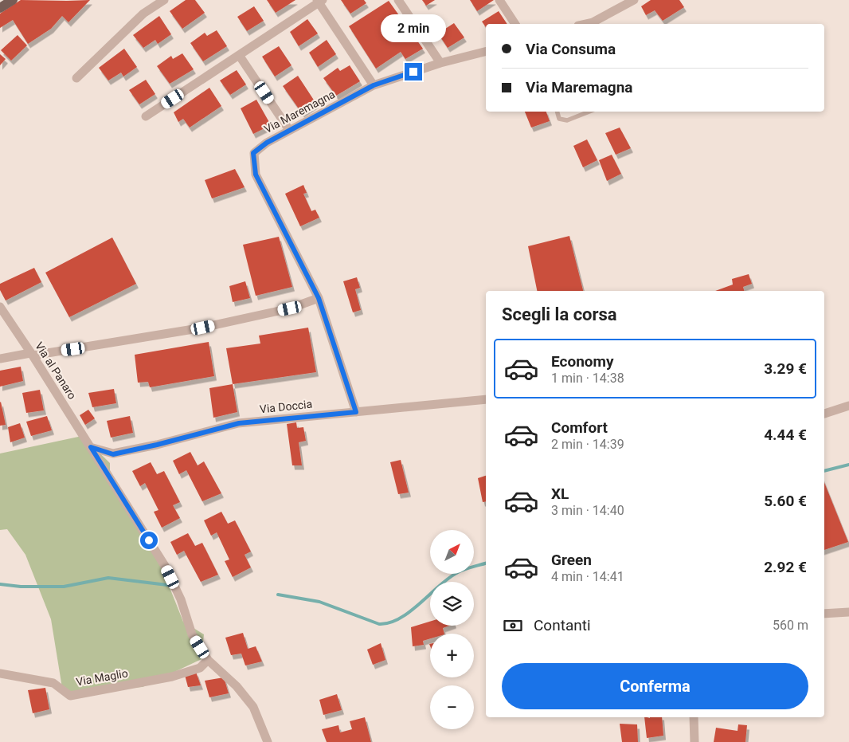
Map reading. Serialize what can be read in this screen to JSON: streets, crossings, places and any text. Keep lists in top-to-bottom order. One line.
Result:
{"streets":{"street":["Via Maremagna","Via al Panaro","Via Doccia","Via Maglio"]},"crossings":[["Via Maremagna","Via Doccia"],["Via al Panaro","Via Doccia"],["Via al Panaro","Via Maglio"]],"north":"top right","page":{"bubble":"2 min","banner":["Via Consuma","Via Maremagna"],"heading":"Scegli la corsa","list":[{"name":"Economy","note":"1 min · 14:38","value":"3.29 €"},{"name":"Comfort","note":"2 min · 14:39","value":"4.44 €"},{"name":"XL","note":"3 min · 14:40","value":"5.60 €"},{"name":"Green","note":"4 min · 14:41","value":"2.92 €"}],"map_buttons":["+","−"],"pay":["Contanti","560 m"],"buttons":"Conferma"}}
